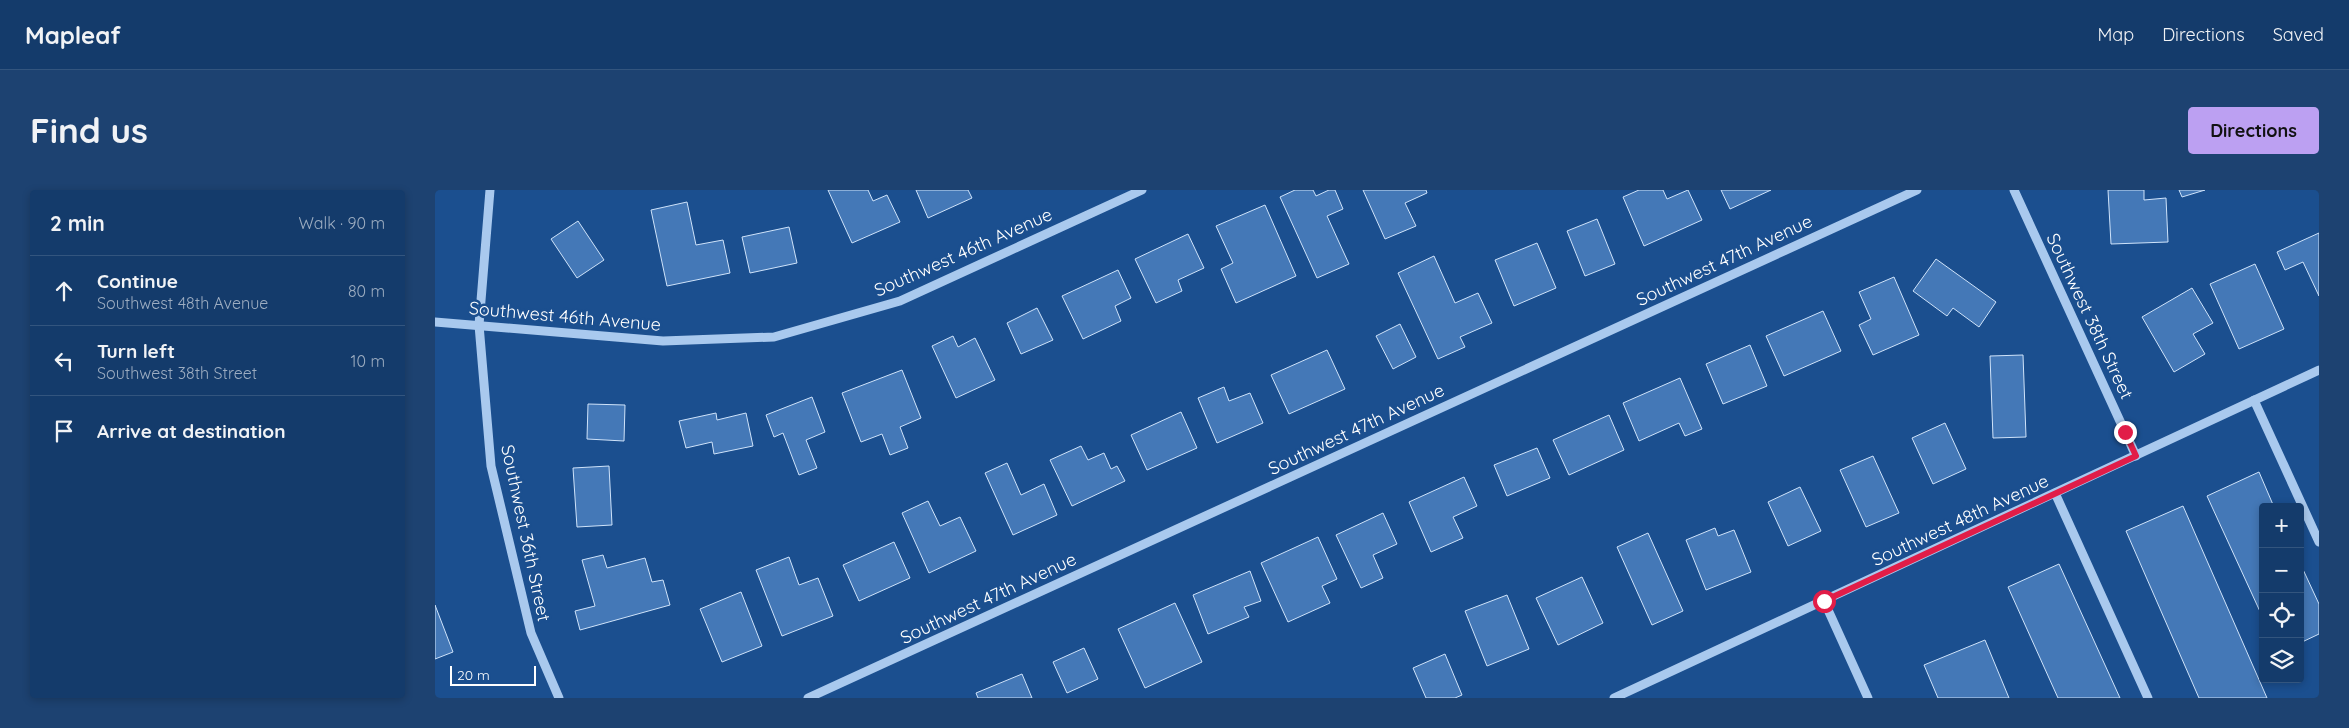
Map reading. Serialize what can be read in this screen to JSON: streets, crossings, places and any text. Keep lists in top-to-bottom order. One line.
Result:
{"streets":{"street":["Southwest 46th Avenue","Southwest 47th Avenue","Southwest 38th Street","Southwest 48th Avenue","Southwest 36th Street"]},"crossings":[["Southwest 46th Avenue","Southwest 36th Street"],["Southwest 38th Street","Southwest 48th Avenue"]],"scale_bar":"20 m","page":{"header":"Mapleaf","nav":["Map","Directions","Saved"],"buttons":"Directions","title":"Find us","heading":["2 min","Walk · 90 m"],"list":[["Continue","Southwest 48th Avenue","80 m"],["Turn left","Southwest 38th Street","10 m"],"Arrive at destination"],"map_buttons":["+","−"],"scale":"20 m"}}
